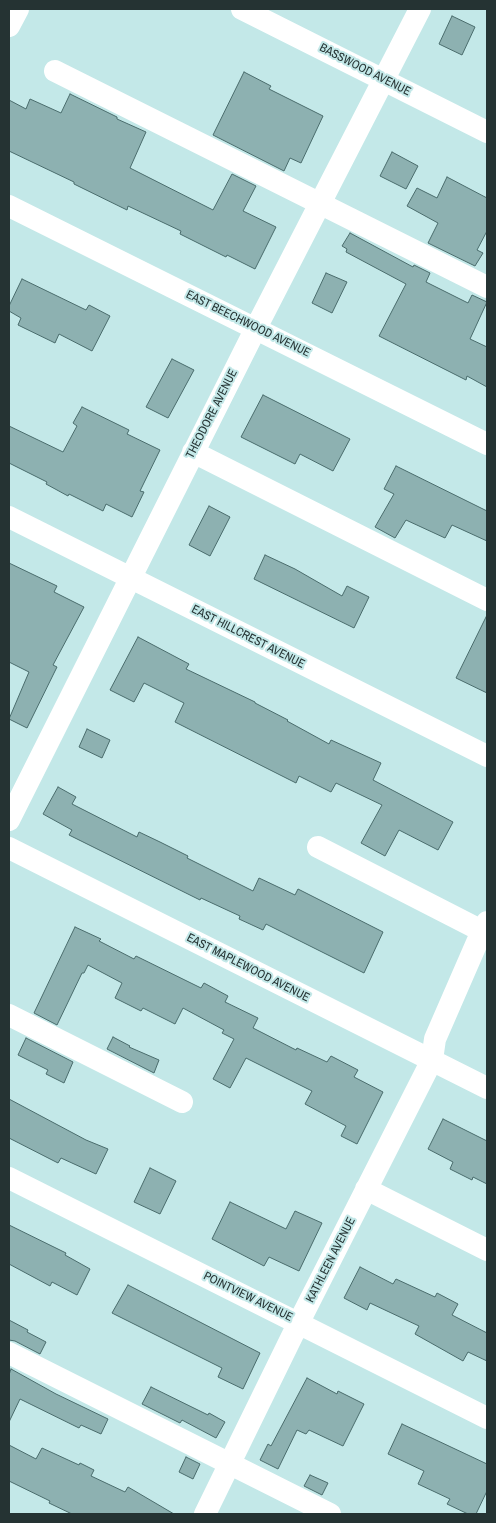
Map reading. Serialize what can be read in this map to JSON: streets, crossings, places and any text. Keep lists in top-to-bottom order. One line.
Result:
{"streets":{"street":["BASSWOOD AVENUE","EAST BEECHWOOD AVENUE","THEODORE AVENUE","EAST HILLCREST AVENUE","EAST MAPLEWOOD AVENUE","KATHLEEN AVENUE","POINTVIEW AVENUE"]},"crossings":[["BASSWOOD AVENUE","THEODORE AVENUE"],["EAST BEECHWOOD AVENUE","THEODORE AVENUE"],["THEODORE AVENUE","EAST HILLCREST AVENUE"],["EAST MAPLEWOOD AVENUE","KATHLEEN AVENUE"],["KATHLEEN AVENUE","POINTVIEW AVENUE"]]}
